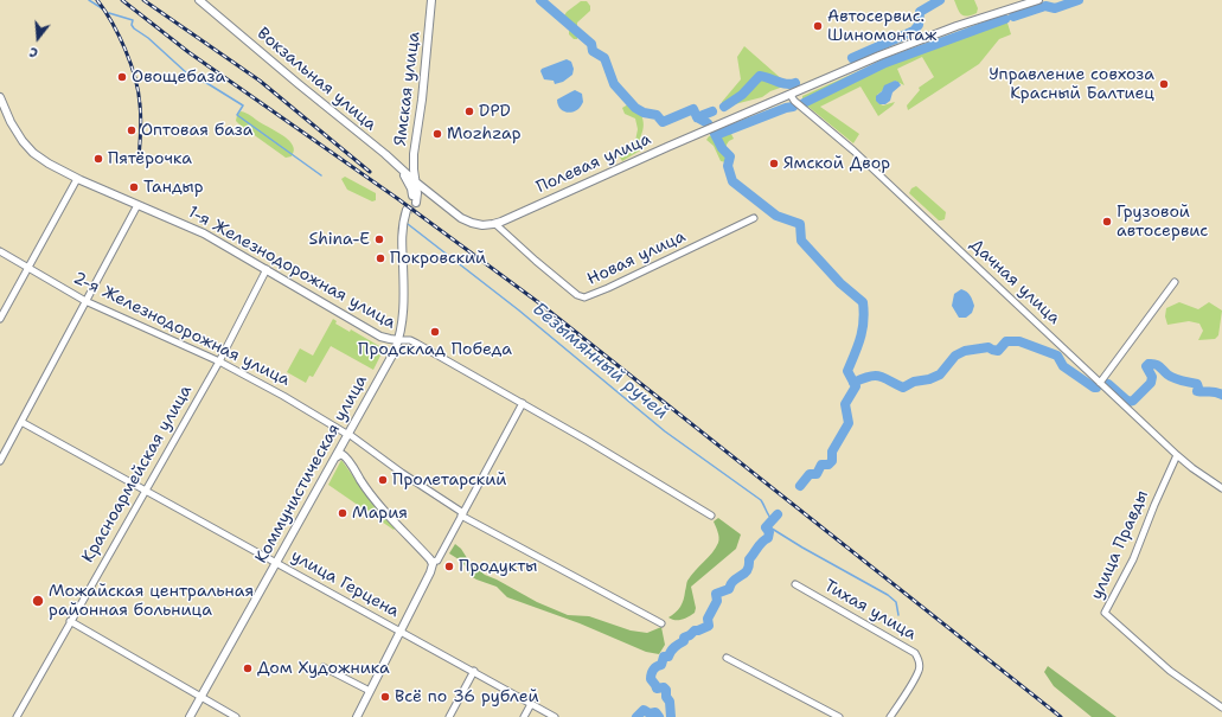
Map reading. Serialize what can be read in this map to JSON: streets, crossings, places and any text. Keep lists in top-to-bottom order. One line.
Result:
{"streets":{"main road":["Вокзальная улица","Ямская улица","Полевая улица","1-я Железнодорожная улица","Коммунистическая улица"],"street":["Новая улица","Дачная улица","2-я Железнодорожная улица","Красноармейская улица","улица Правды","улица Герцена","Тихая улица"]},"crossings":[["Вокзальная улица","Ямская улица"],["Вокзальная улица","Полевая улица"],["Ямская улица","Полевая улица"],["Полевая улица","Новая улица"],["Полевая улица","Дачная улица"],["1-я Железнодорожная улица","Коммунистическая улица"],["1-я Железнодорожная улица","Красноармейская улица"],["Дачная улица","улица Правды"],["2-я Железнодорожная улица","Коммунистическая улица"],["2-я Железнодорожная улица","Красноармейская улица"],["Коммунистическая улица","улица Герцена"],["Красноармейская улица","улица Герцена"]],"water":["Безымянный ручей"],"places":["Автосервис. Шиномонтаж","Овощебаза","Управление совхоза Красный Балтиец","DPD","Оптовая база","Mozhzap","Пятёрочка","Ямской Двор","Тандыр","Грузовой автосервис","Shina-E","Покровский","Продсклад Победа","Пролетарский","Мария","Продукты","Можайская центральная районная больница","Дом Художника","Всё по 36 рублей"],"north":"bottom"}
